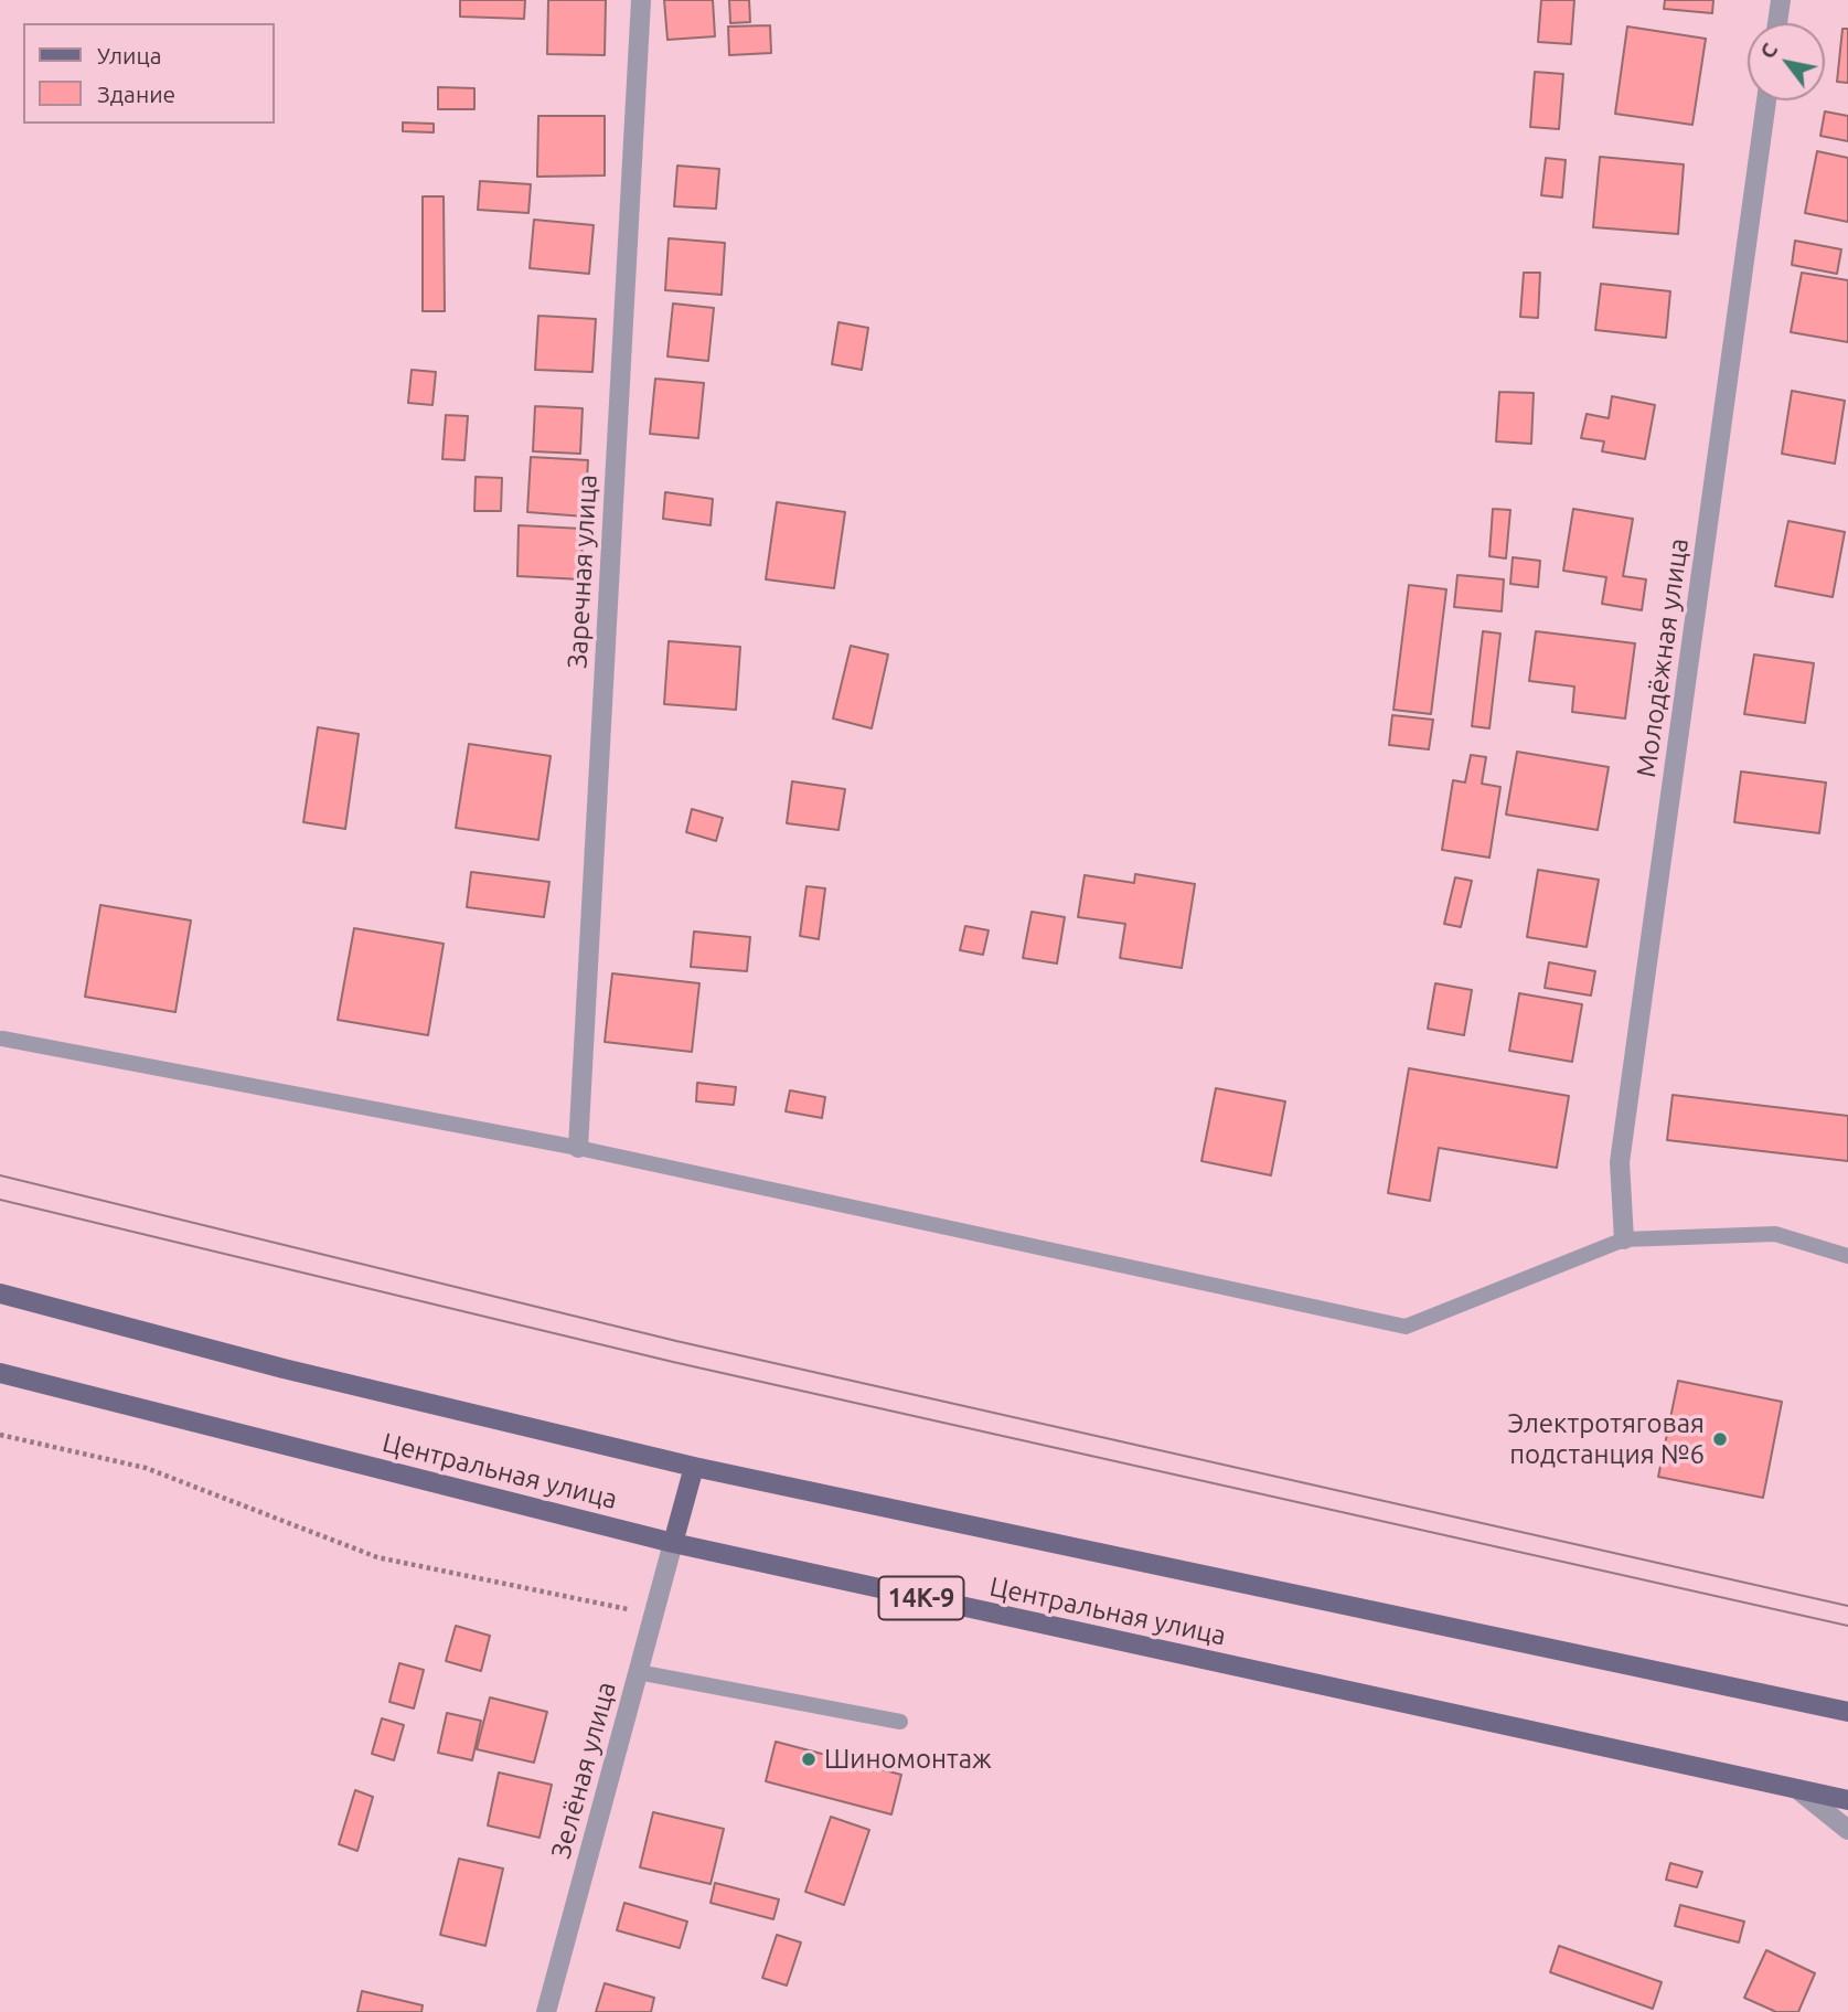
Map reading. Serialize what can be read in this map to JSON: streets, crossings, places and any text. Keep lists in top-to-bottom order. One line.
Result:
{"streets":{"main road":["Центральная улица","14К-9"],"street":["Заречная улица","Молодёжная улица","Зелёная улица"]},"crossings":[["Центральная улица","Зелёная улица"]],"places":["Электротяговая подстанция №6","Шиномонтаж"],"legend":["Улица","Здание"],"north":"top left"}
